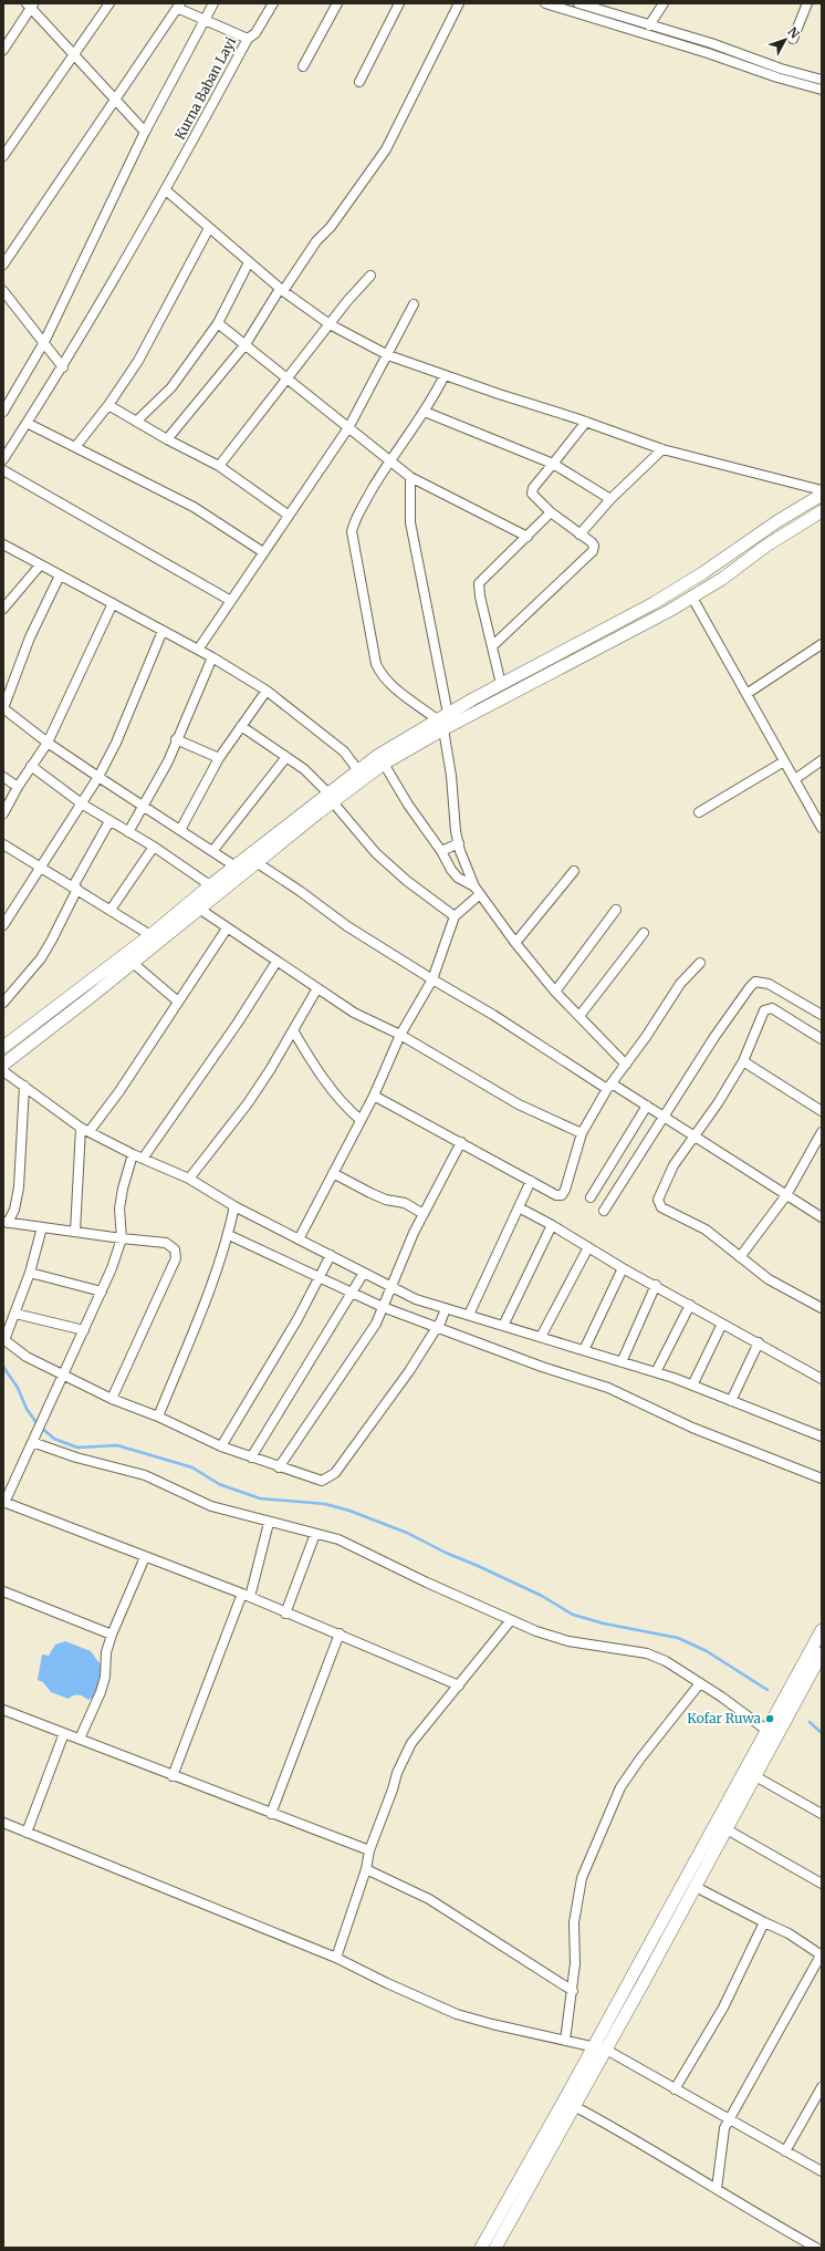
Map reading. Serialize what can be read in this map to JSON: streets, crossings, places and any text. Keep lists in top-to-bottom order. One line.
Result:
{"streets":{"street":["Kurna Baban Layi"]},"places":["Kofar Ruwa"],"north":"top right"}
